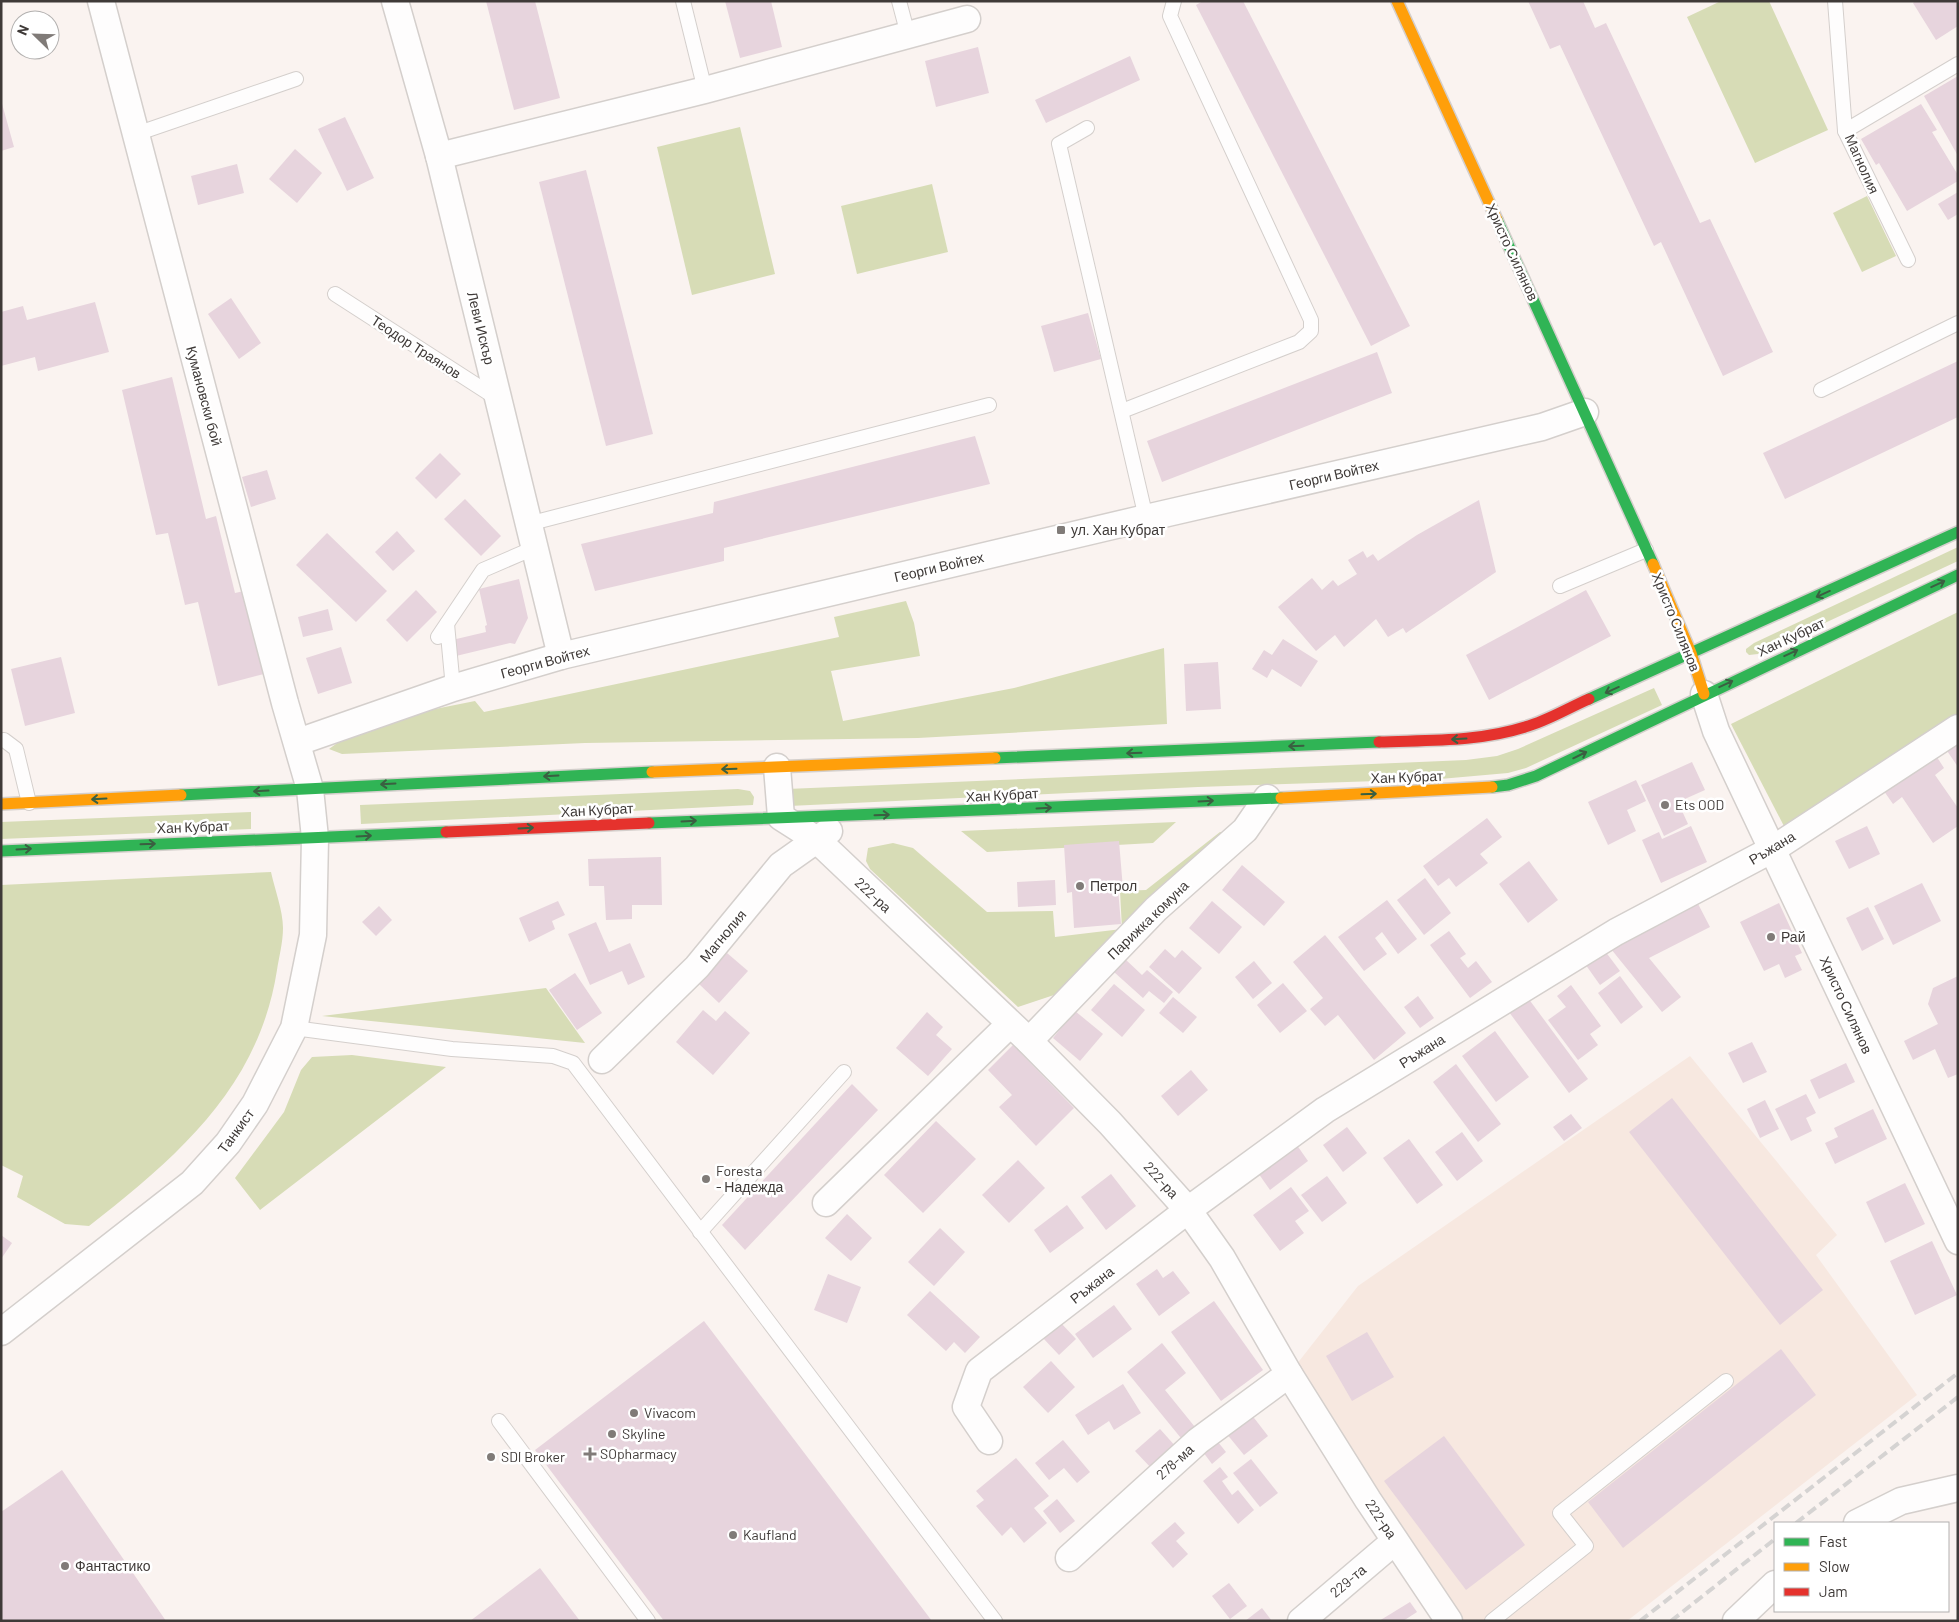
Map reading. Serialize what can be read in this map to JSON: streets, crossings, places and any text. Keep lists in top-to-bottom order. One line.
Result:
{"streets":{"street":["Магнолия","Христо Силянов","Леви Искър","Кумановски бой","Георги Войтех","Хан Кубрат","Ръжана","222-ра","Парижка комуна","Танкист","278-ма","229-та"],"lane":["Теодор Траянов"]},"crossings":[["Магнолия","Хан Кубрат"],["Магнолия","222-ра"],["Христо Силянов","Георги Войтех"],["Христо Силянов","Хан Кубрат"],["Христо Силянов","Ръжана"],["Леви Искър","Теодор Траянов"],["Леви Искър","Георги Войтех"],["Кумановски бой","Георги Войтех"],["Кумановски бой","Хан Кубрат"],["Кумановски бой","Танкист"],["Хан Кубрат","222-ра"],["Хан Кубрат","Парижка комуна"],["Хан Кубрат","Танкист"],["Ръжана","222-ра"],["222-ра","Парижка комуна"],["222-ра","278-ма"],["222-ра","229-та"]],"places":{"transit":["ул. Хан Кубрат"],"other":["Ets OOD","Петрол","Рай","Foresta - Надежда","Vivacom","Skyline","SDI Broker","Kaufland","Фантастико"],"health":["SOpharmacy"]},"legend":["Fast","Slow","Jam"],"north":"top left"}
